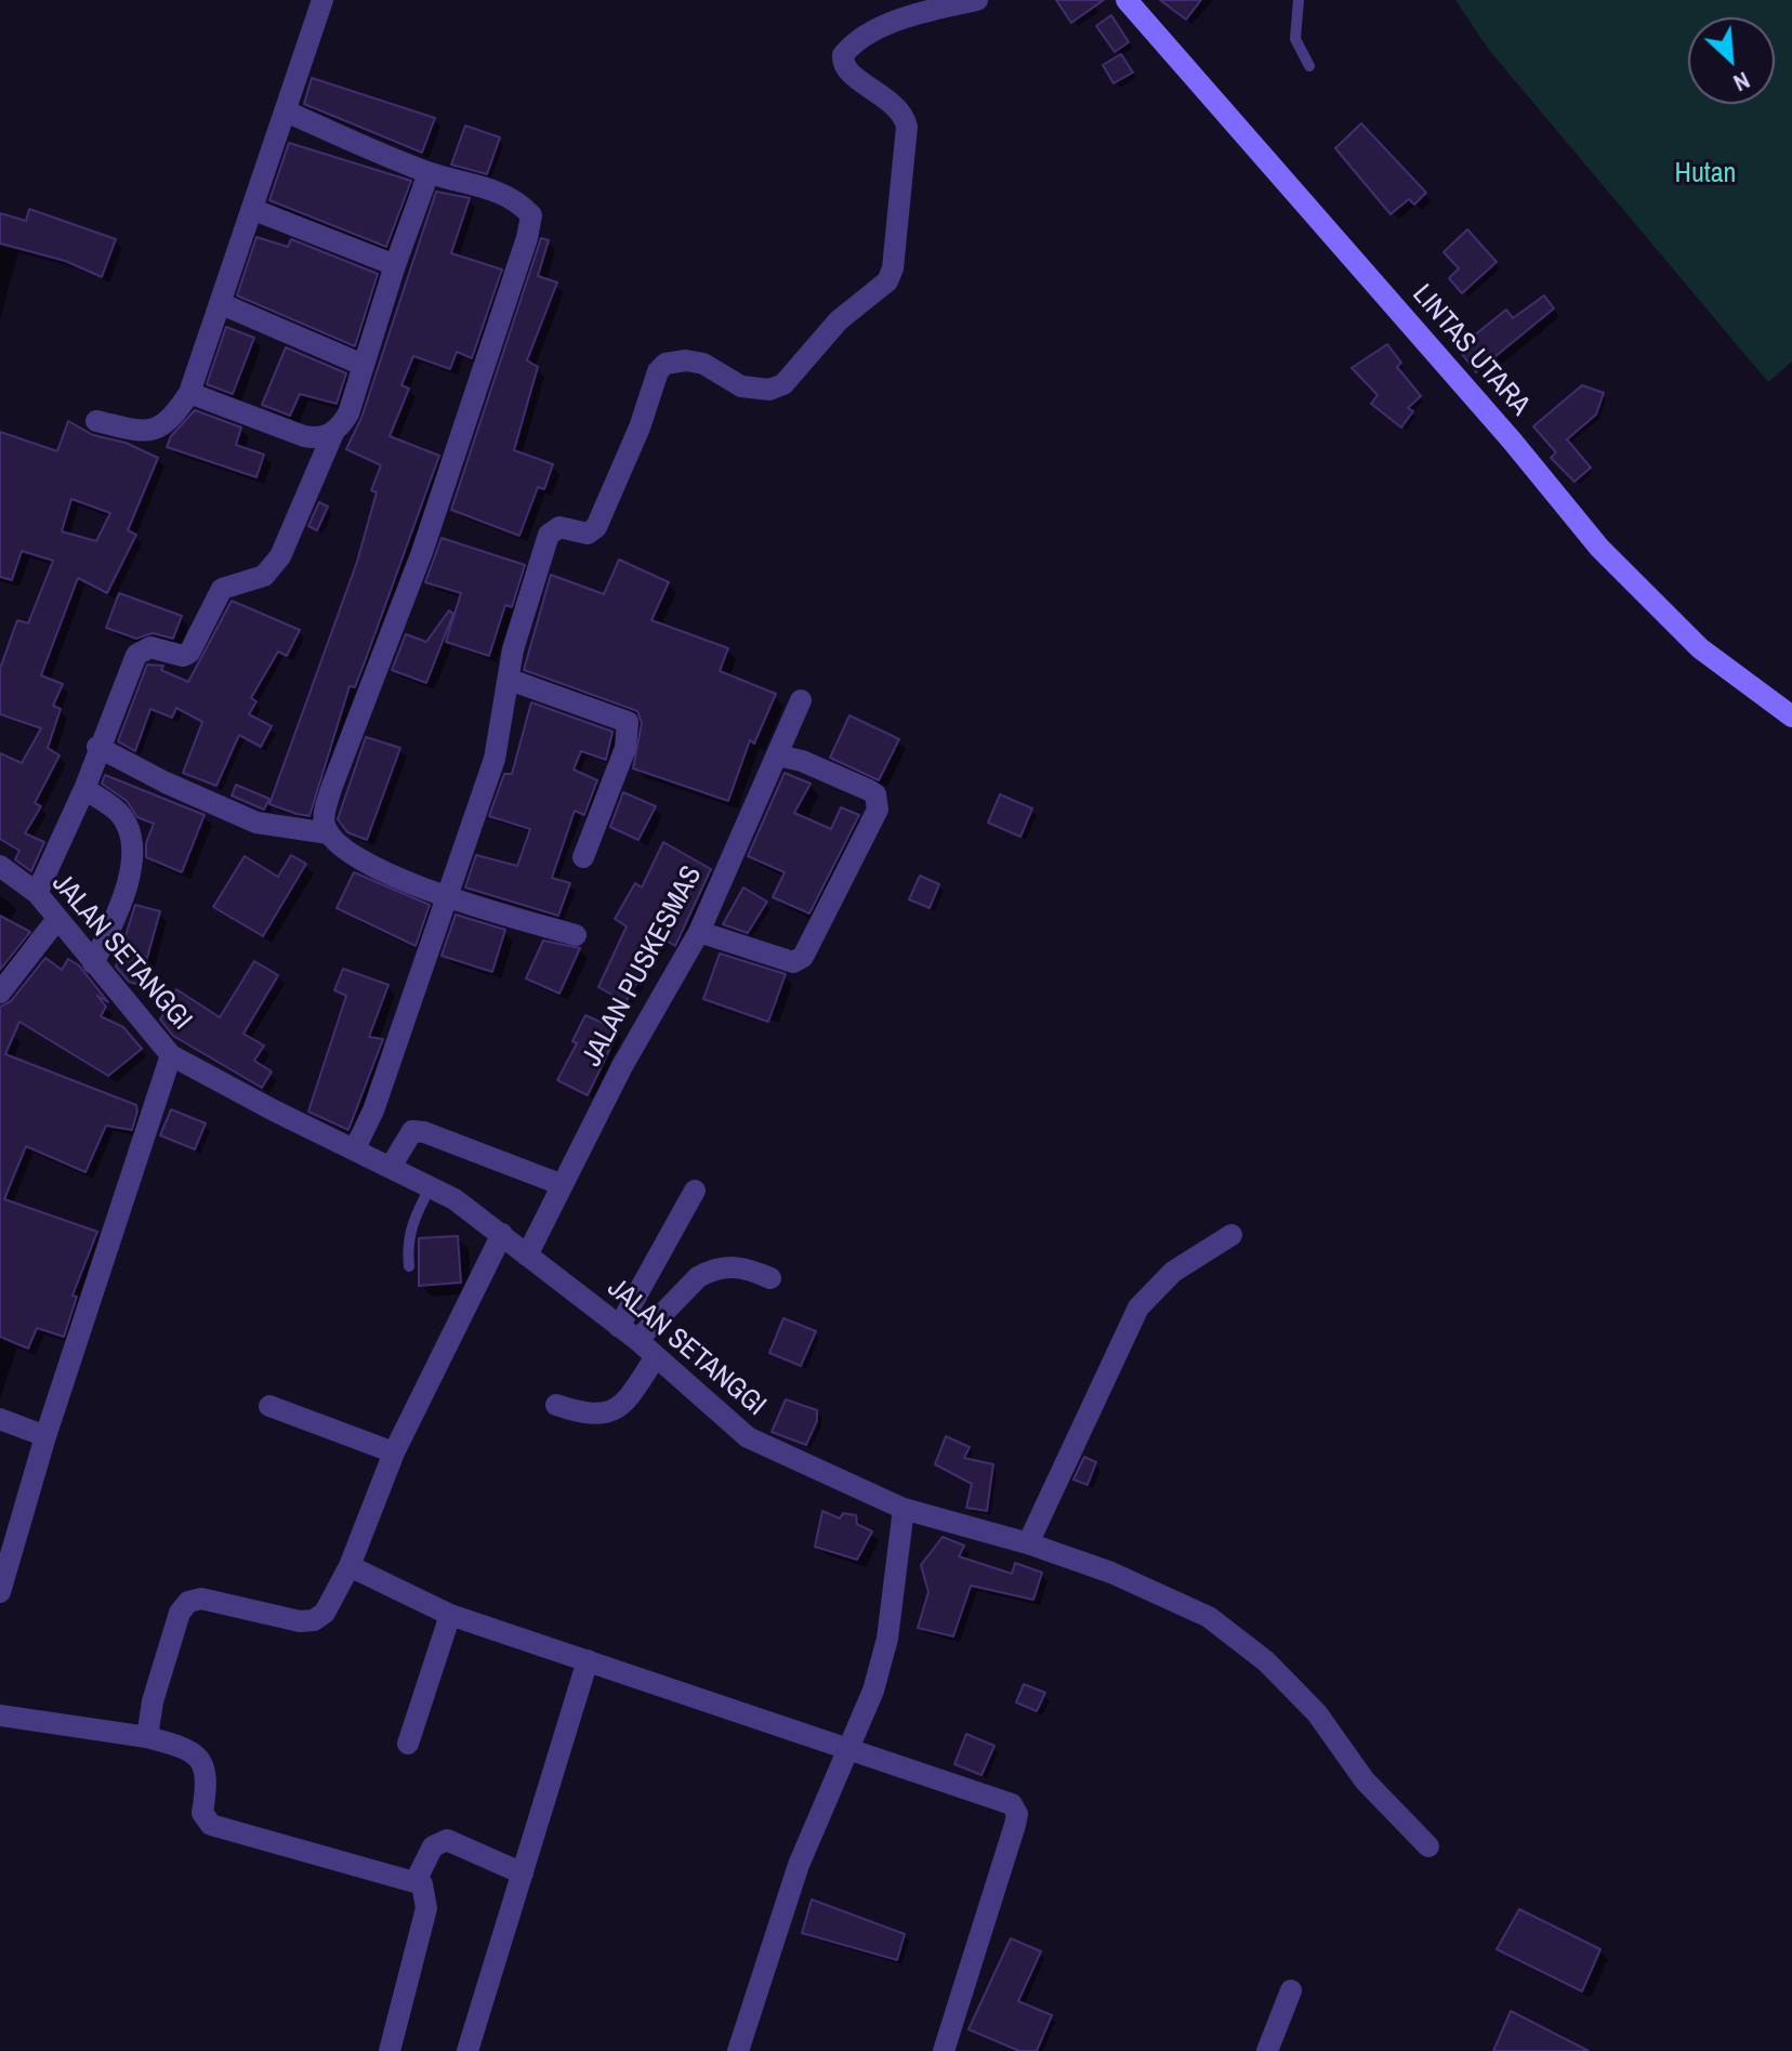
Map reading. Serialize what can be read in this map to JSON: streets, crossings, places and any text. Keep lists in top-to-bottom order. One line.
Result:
{"streets":{"street":["LINTAS UTARA","JALAN SETANGGI","JALAN PUSKESMAS"]},"crossings":[["JALAN SETANGGI","JALAN PUSKESMAS"]],"parks":["Hutan"],"north":"bottom right"}
